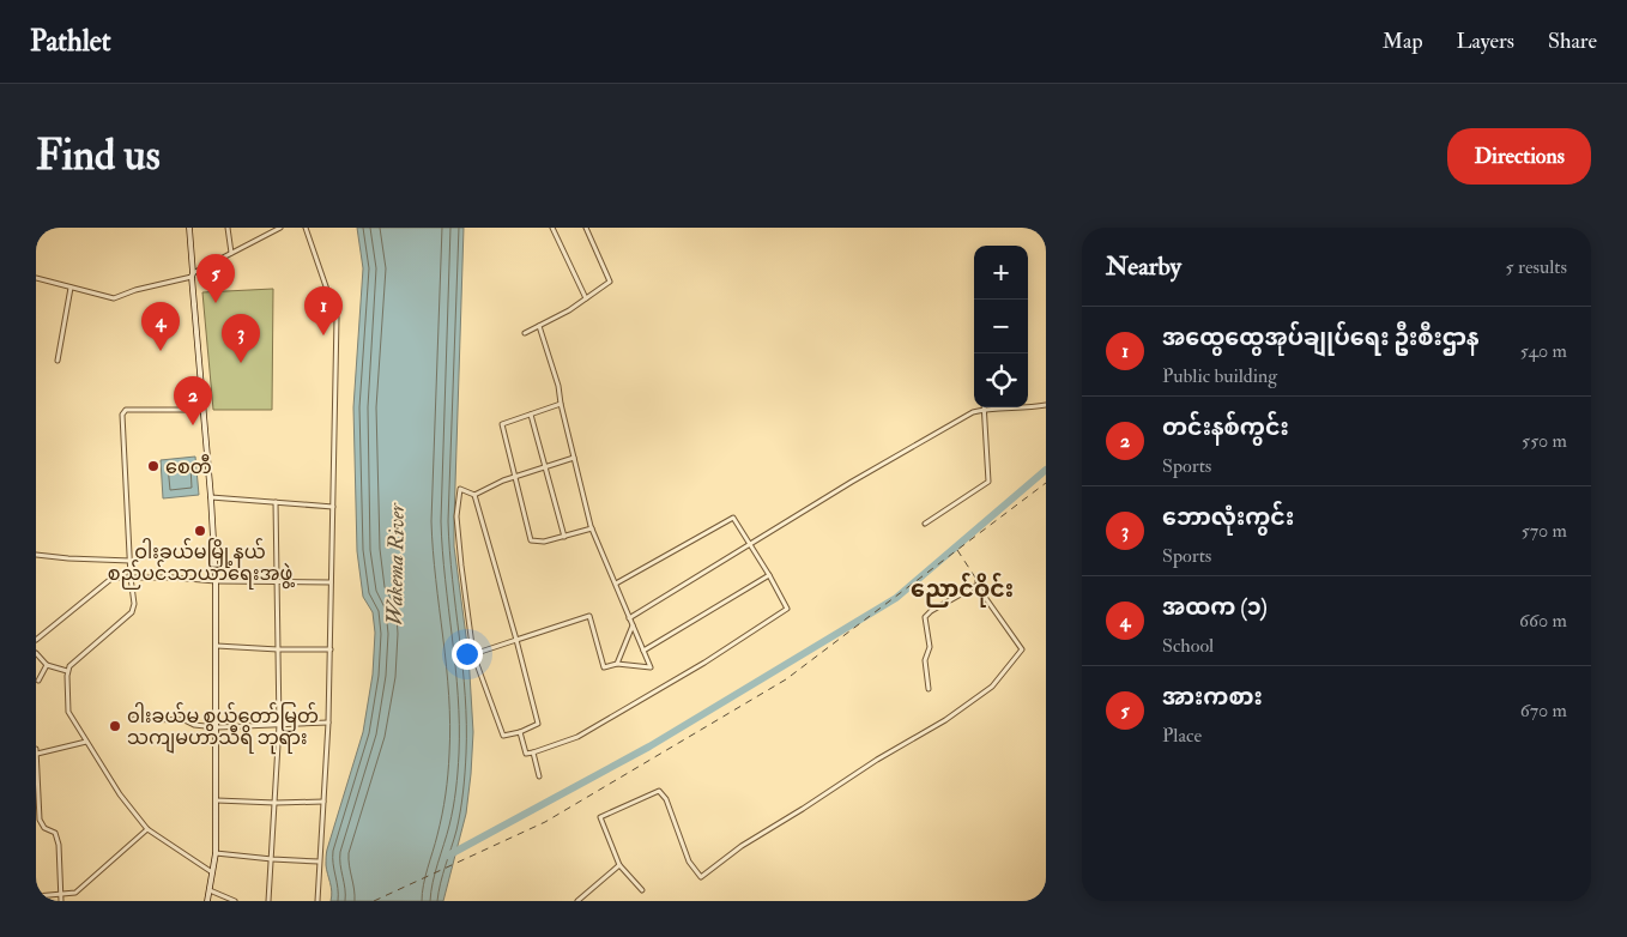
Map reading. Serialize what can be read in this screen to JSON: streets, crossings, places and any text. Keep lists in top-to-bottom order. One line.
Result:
{"districts":["ညောင်ဝိုင်း"],"water":["Wakema River"],"places":["စေတီ","ဝါးခယ်မမြို့နယ် စည်ပင်သာယာရေးအဖွဲ့","ဝါးခယ်မ စွယ်တော်မြတ် သကျမဟာသီရိ ဘုရား"],"page":{"header":"Pathlet","nav":["Map","Layers","Share"],"buttons":"Directions","title":"Find us","heading":["Nearby","5 results"],"map_buttons":["+","−"],"pins":["5","1","4","3","2"],"list":[{"mark":"1","name":"အထွေထွေအုပ်ချုပ်ရေး ဦးစီးဌာန","note":"Public building","value":"540 m"},{"mark":"2","name":"တင်းနစ်ကွင်း","note":"Sports","value":"550 m"},{"mark":"3","name":"ဘောလုံးကွင်း","note":"Sports","value":"570 m"},{"mark":"4","name":"အထက (၁)","note":"School","value":"660 m"},{"mark":"5","name":"အားကစား","note":"Place","value":"670 m"}]}}
